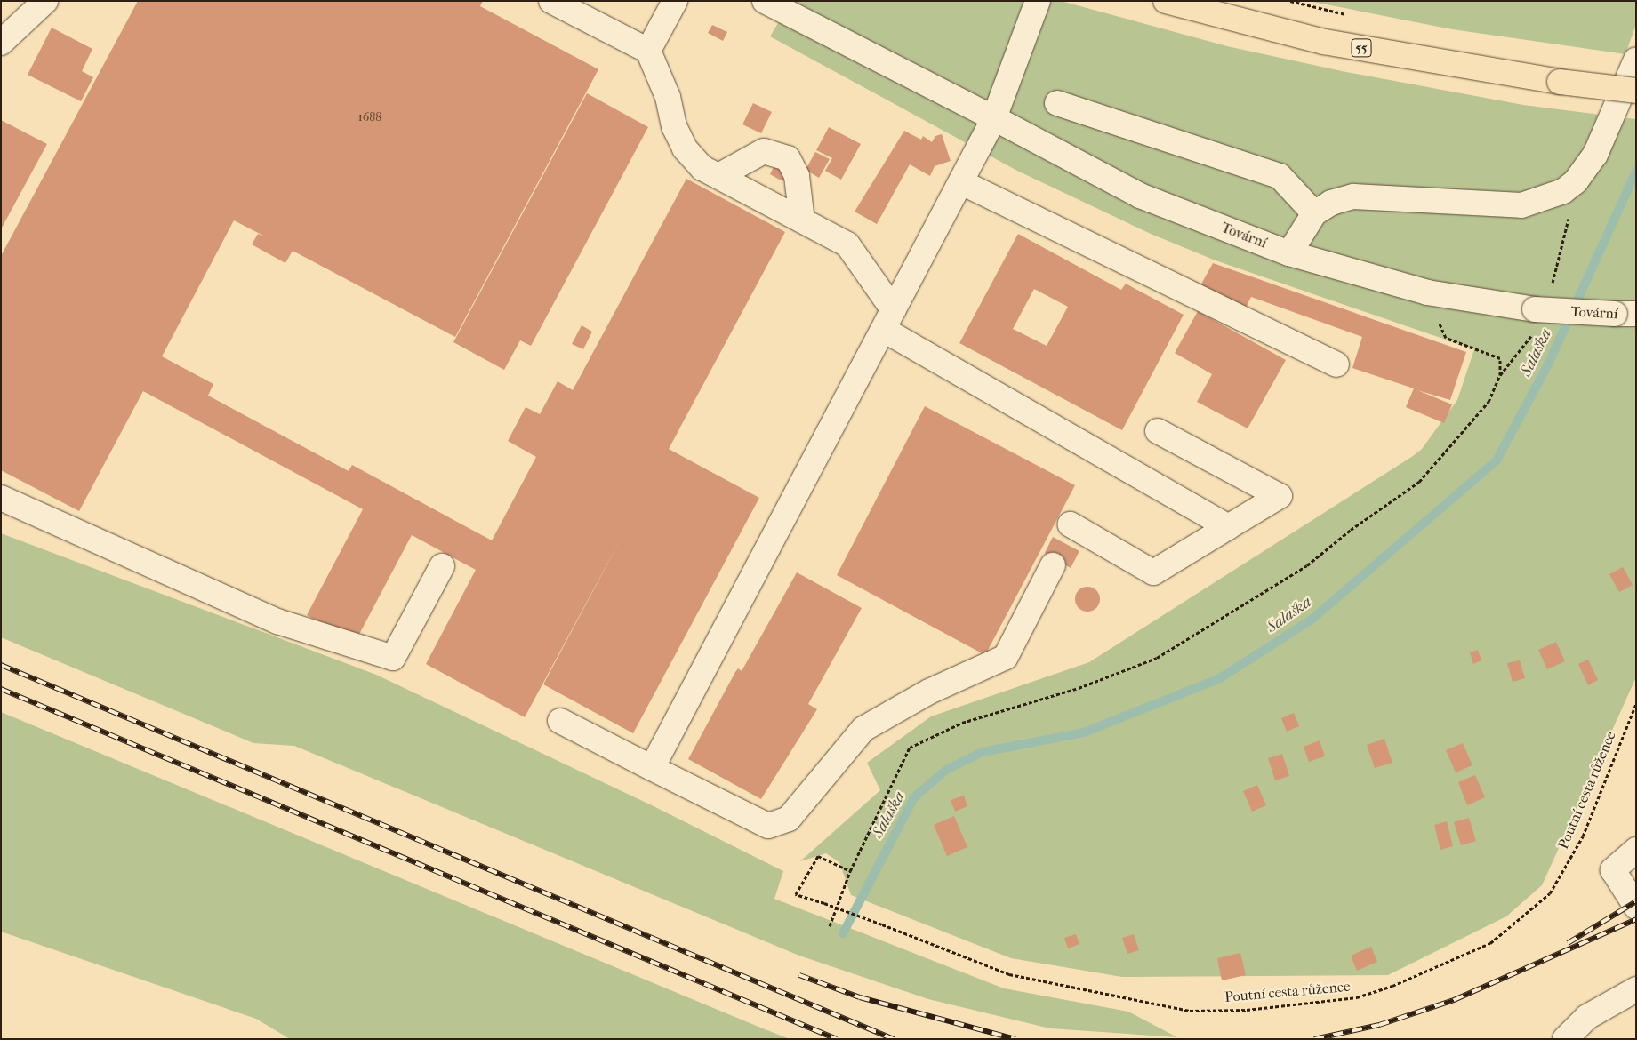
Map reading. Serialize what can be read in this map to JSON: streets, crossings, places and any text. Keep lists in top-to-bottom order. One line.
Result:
{"streets":{"main road":["55"],"street":["Tovární"],"path":["Poutní cesta růžence"]},"water":["Salaška"],"house_numbers":["1688"]}
